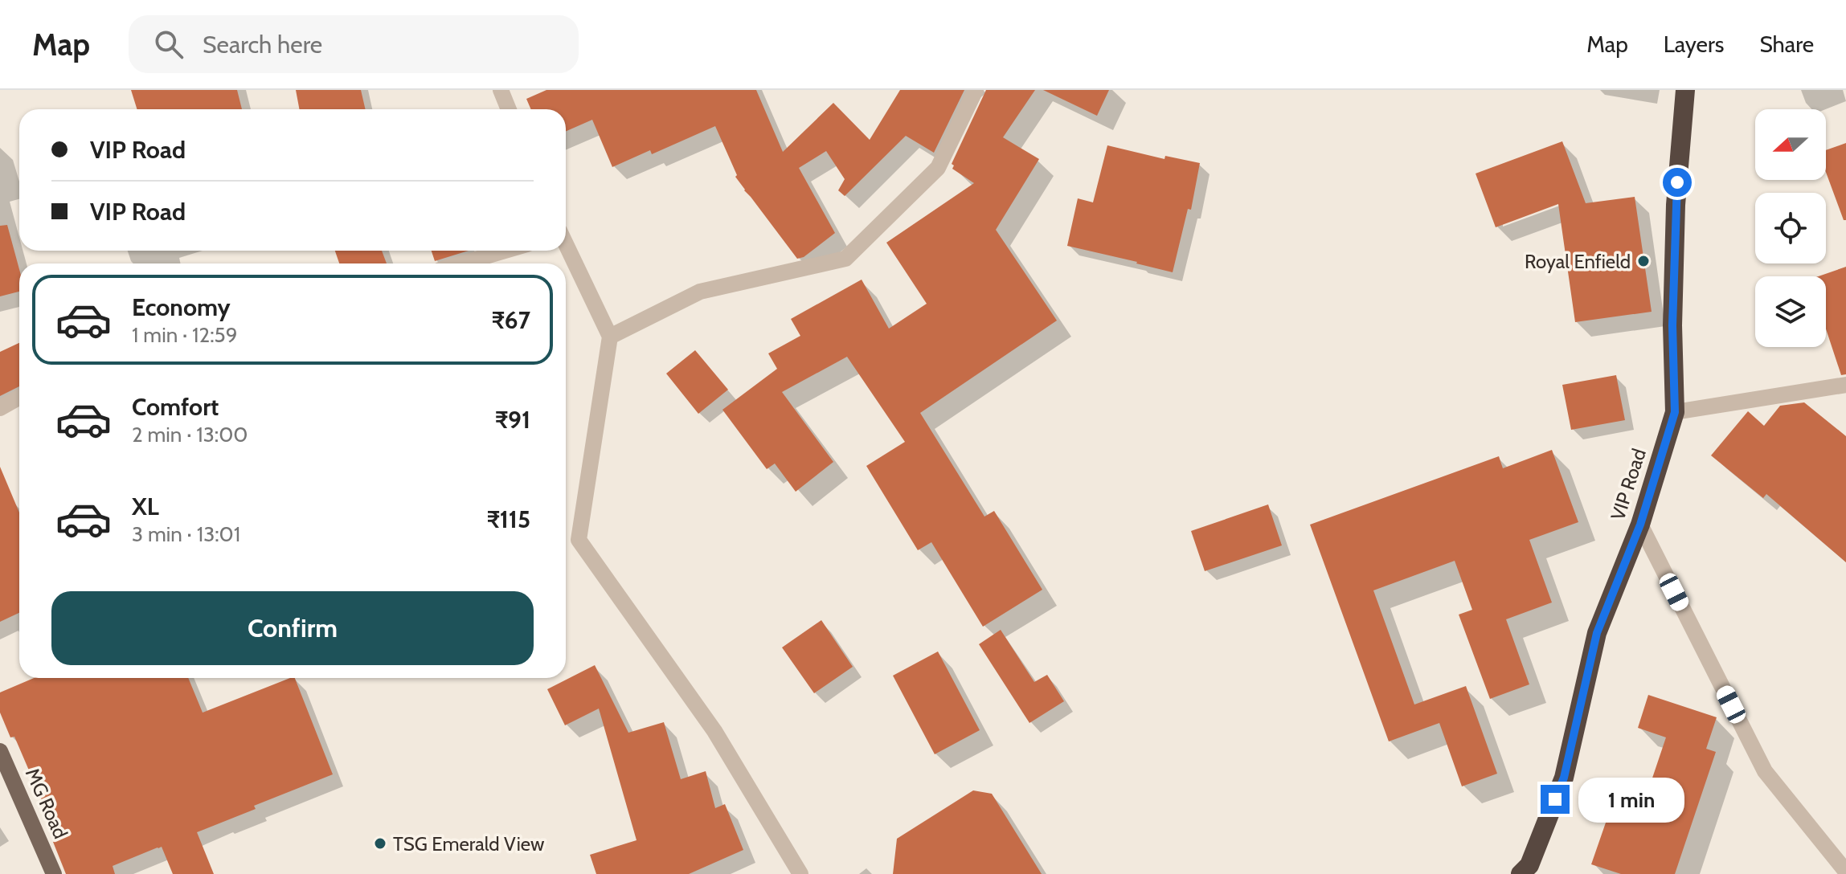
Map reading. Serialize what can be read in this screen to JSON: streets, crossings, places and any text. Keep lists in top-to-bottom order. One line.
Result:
{"streets":{"highway":["VIP Road"],"main road":["MG Road"]},"places":["Royal Enfield","TSG Emerald View"],"north":"left","page":{"header":"Map","search":"Search here","nav":["Map","Layers","Share"],"banner":["VIP Road","VIP Road"],"list":[{"name":"Economy","note":"1 min · 12:59","value":"₹67"},{"name":"Comfort","note":"2 min · 13:00","value":"₹91"},{"name":"XL","note":"3 min · 13:01","value":"₹115"}],"buttons":"Confirm","bubble":"1 min"}}
